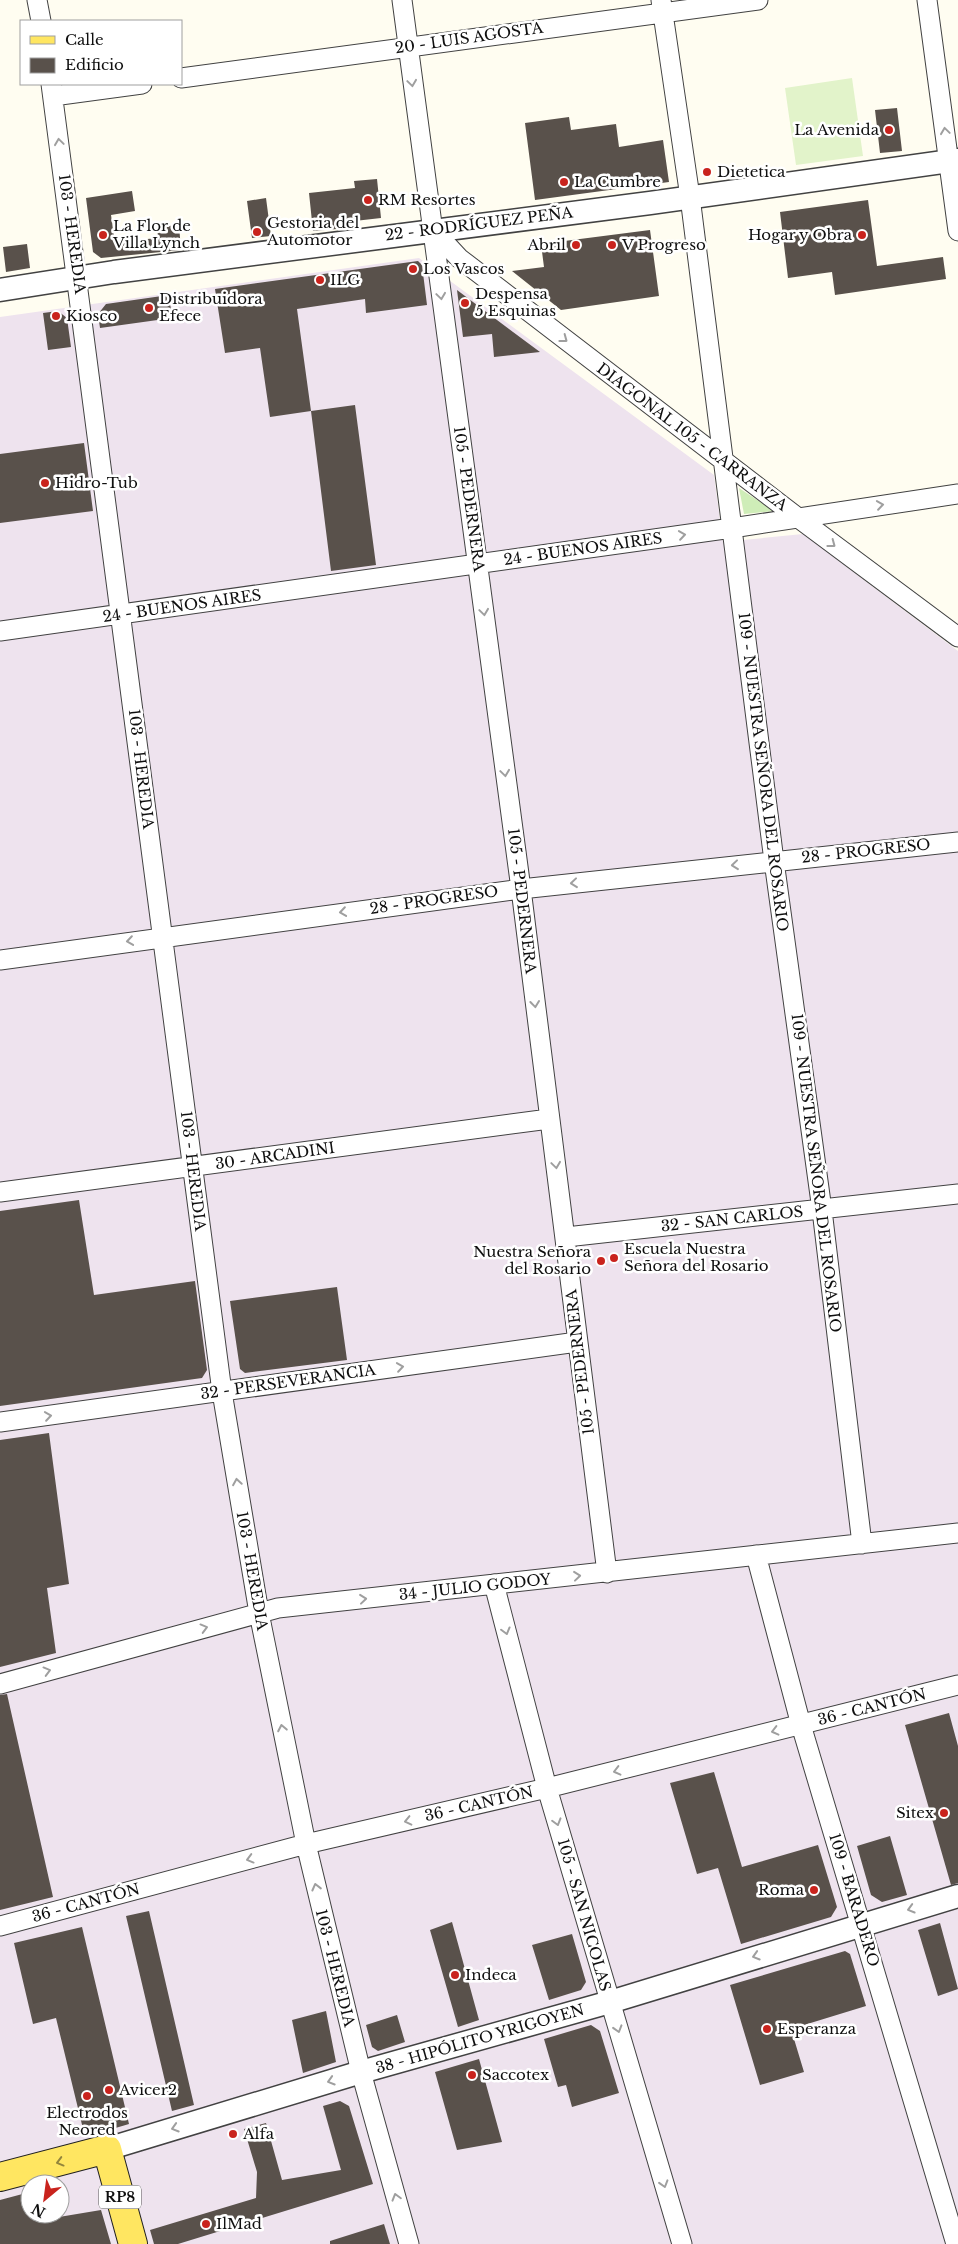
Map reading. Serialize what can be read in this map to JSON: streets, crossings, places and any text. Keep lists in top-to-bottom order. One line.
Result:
{"streets":{"main road":["38 - HIPÓLITO YRIGOYEN","RP8"],"street":["20 - LUIS AGOSTA","22 - RODRÍGUEZ PEÑA","103 - HEREDIA","DIAGONAL 105 - CARRANZA","105 - PEDERNERA","24 - BUENOS AIRES","109 - NUESTRA SEÑORA DEL ROSARIO","28 - PROGRESO","30 - ARCADINI","32 - SAN CARLOS","32 - PERSEVERANCIA","34 - JULIO GODOY","36 - CANTÓN","109 - BARADERO","105 - SAN NICOLAS"]},"crossings":[["20 - LUIS AGOSTA","105 - PEDERNERA"],["20 - LUIS AGOSTA","109 - NUESTRA SEÑORA DEL ROSARIO"],["22 - RODRÍGUEZ PEÑA","103 - HEREDIA"],["22 - RODRÍGUEZ PEÑA","DIAGONAL 105 - CARRANZA"],["22 - RODRÍGUEZ PEÑA","105 - PEDERNERA"],["22 - RODRÍGUEZ PEÑA","109 - NUESTRA SEÑORA DEL ROSARIO"],["103 - HEREDIA","24 - BUENOS AIRES"],["103 - HEREDIA","28 - PROGRESO"],["103 - HEREDIA","30 - ARCADINI"],["103 - HEREDIA","32 - PERSEVERANCIA"],["103 - HEREDIA","34 - JULIO GODOY"],["103 - HEREDIA","36 - CANTÓN"],["103 - HEREDIA","38 - HIPÓLITO YRIGOYEN"],["DIAGONAL 105 - CARRANZA","105 - PEDERNERA"],["DIAGONAL 105 - CARRANZA","24 - BUENOS AIRES"],["DIAGONAL 105 - CARRANZA","109 - NUESTRA SEÑORA DEL ROSARIO"],["105 - PEDERNERA","24 - BUENOS AIRES"],["105 - PEDERNERA","28 - PROGRESO"],["105 - PEDERNERA","30 - ARCADINI"],["105 - PEDERNERA","32 - SAN CARLOS"],["105 - PEDERNERA","32 - PERSEVERANCIA"],["105 - PEDERNERA","34 - JULIO GODOY"],["24 - BUENOS AIRES","109 - NUESTRA SEÑORA DEL ROSARIO"],["109 - NUESTRA SEÑORA DEL ROSARIO","28 - PROGRESO"],["109 - NUESTRA SEÑORA DEL ROSARIO","32 - SAN CARLOS"],["109 - NUESTRA SEÑORA DEL ROSARIO","34 - JULIO GODOY"],["34 - JULIO GODOY","109 - BARADERO"],["34 - JULIO GODOY","105 - SAN NICOLAS"],["36 - CANTÓN","109 - BARADERO"],["36 - CANTÓN","105 - SAN NICOLAS"],["109 - BARADERO","38 - HIPÓLITO YRIGOYEN"],["105 - SAN NICOLAS","38 - HIPÓLITO YRIGOYEN"],["38 - HIPÓLITO YRIGOYEN","RP8"]],"one_way":["103 - HEREDIA","DIAGONAL 105 - CARRANZA","105 - PEDERNERA","24 - BUENOS AIRES","28 - PROGRESO","32 - PERSEVERANCIA","34 - JULIO GODOY","36 - CANTÓN","105 - SAN NICOLAS","38 - HIPÓLITO YRIGOYEN"],"places":["La Avenida","Dietetica","La Cumbre","RM Resortes","Gestoria del Automotor","La Flor de Villa Lynch","Hogar y Obra","Abril","V Progreso","Los Vascos","ILG","Despensa 5 Esquinas","Distribuidora Efece","Kiosco","Hidro-Tub","Escuela Nuestra Señora del Rosario","Nuestra Señora del Rosario","Sitex","Roma","Indeca","Esperanza","Saccotex","Avicer2","Electrodos Neored","Alfa","IlMad"],"legend":["Calle","Edificio"],"north":"bottom left"}
